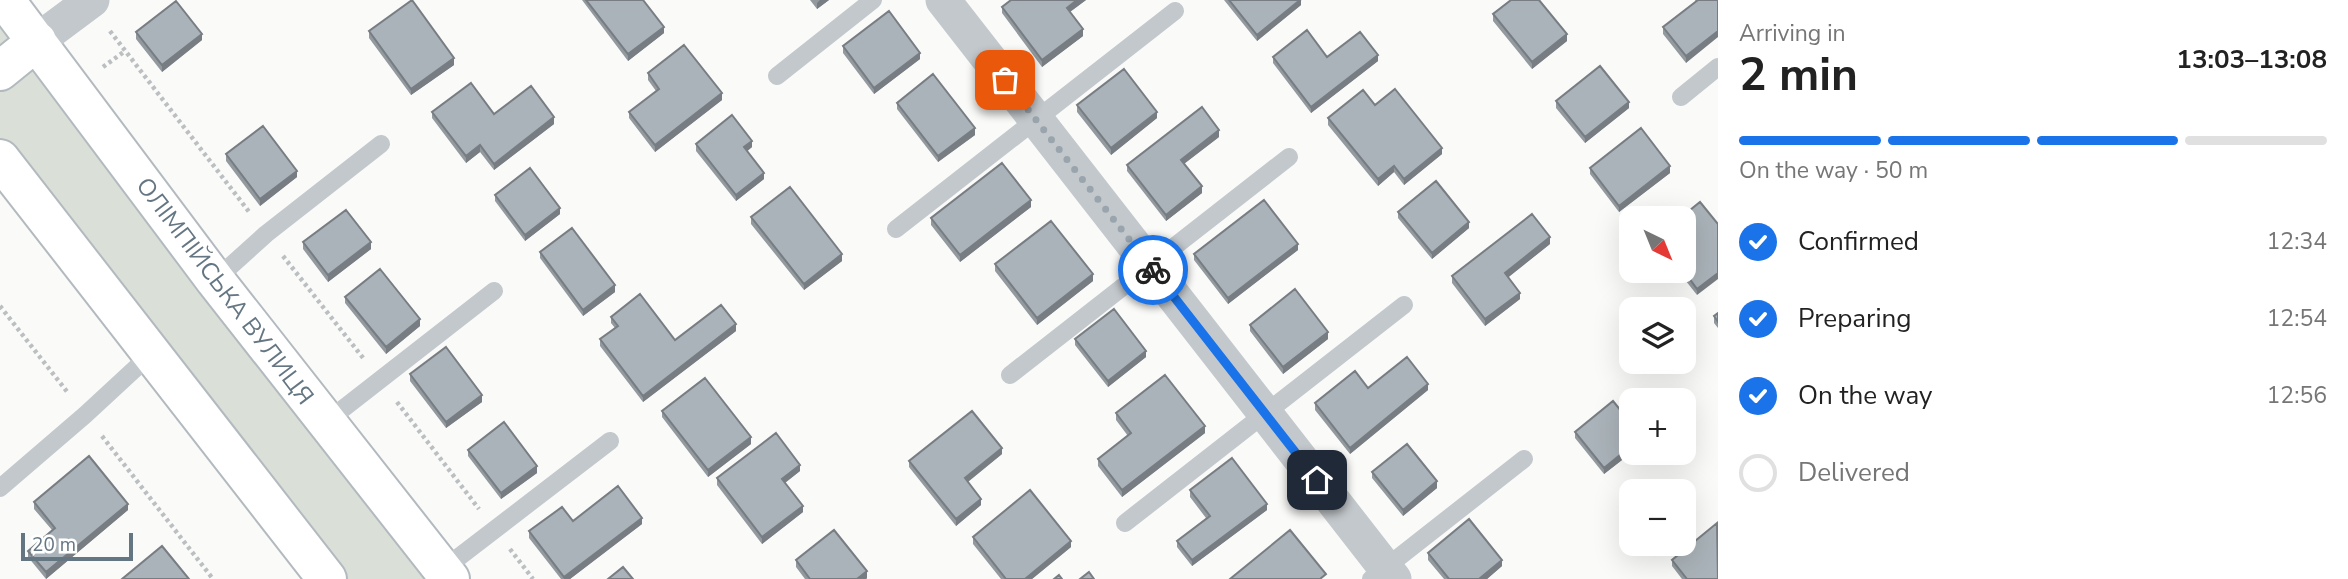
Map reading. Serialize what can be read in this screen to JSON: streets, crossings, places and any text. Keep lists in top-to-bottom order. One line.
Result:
{"streets":{"main road":["ОЛІМПІЙСЬКА ВУЛИЦЯ"]},"scale_bar":"20 m","north":"bottom right","page":{"heading":["2 min","Arriving in","13:03–13:08"],"bar":"On the way · 50 m","list":[["Confirmed","12:34"],["Preparing","12:54"],["On the way","12:56"],"Delivered"],"map_buttons":["+","−"],"scale":"20 m"}}
